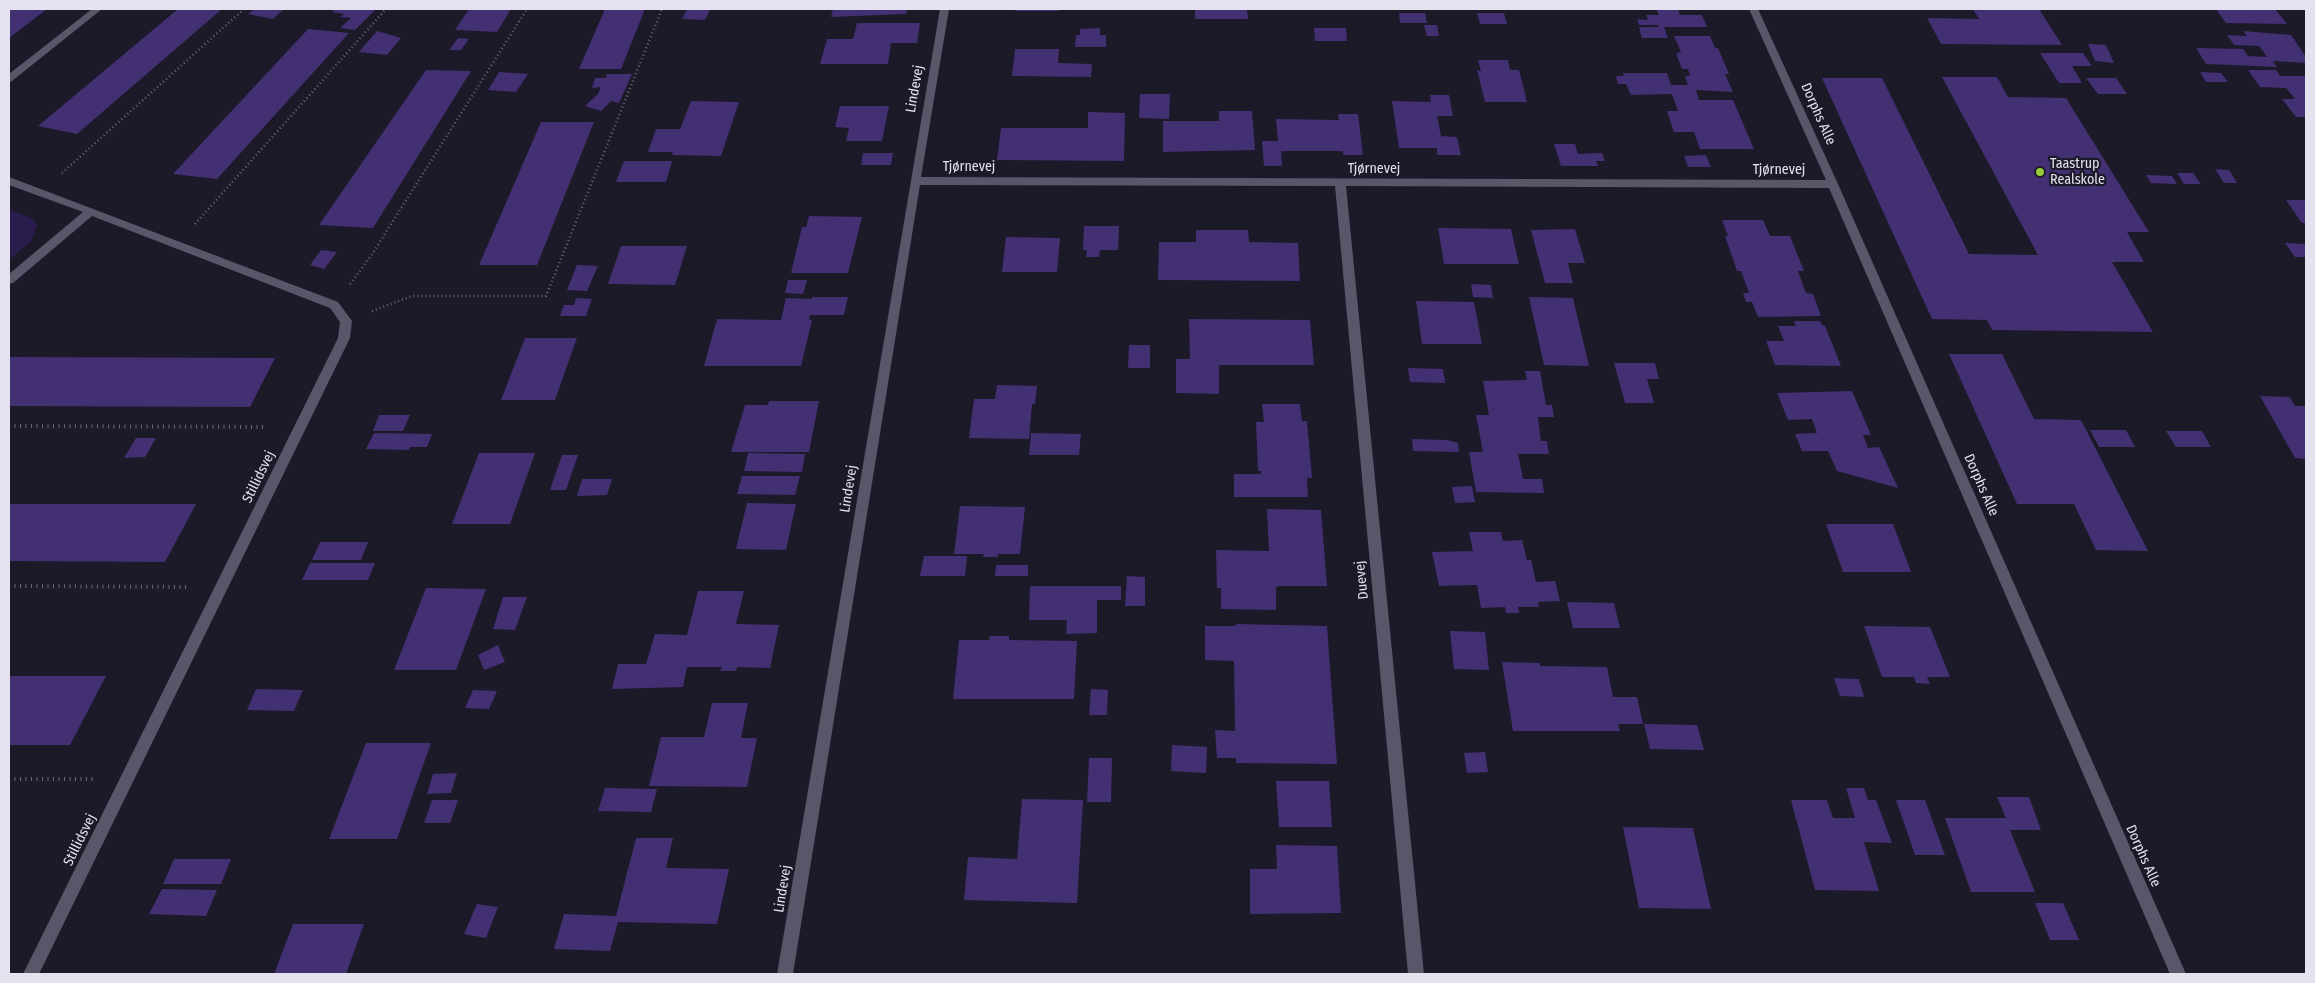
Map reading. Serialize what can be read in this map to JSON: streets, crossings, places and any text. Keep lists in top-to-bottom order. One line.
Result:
{"streets":{"street":["Lindevej","Dorphs Alle","Tjørnevej","Stillidsvej","Duevej"]},"crossings":[["Lindevej","Tjørnevej"],["Dorphs Alle","Tjørnevej"],["Tjørnevej","Duevej"]],"places":["Taastrup Realskole"]}
